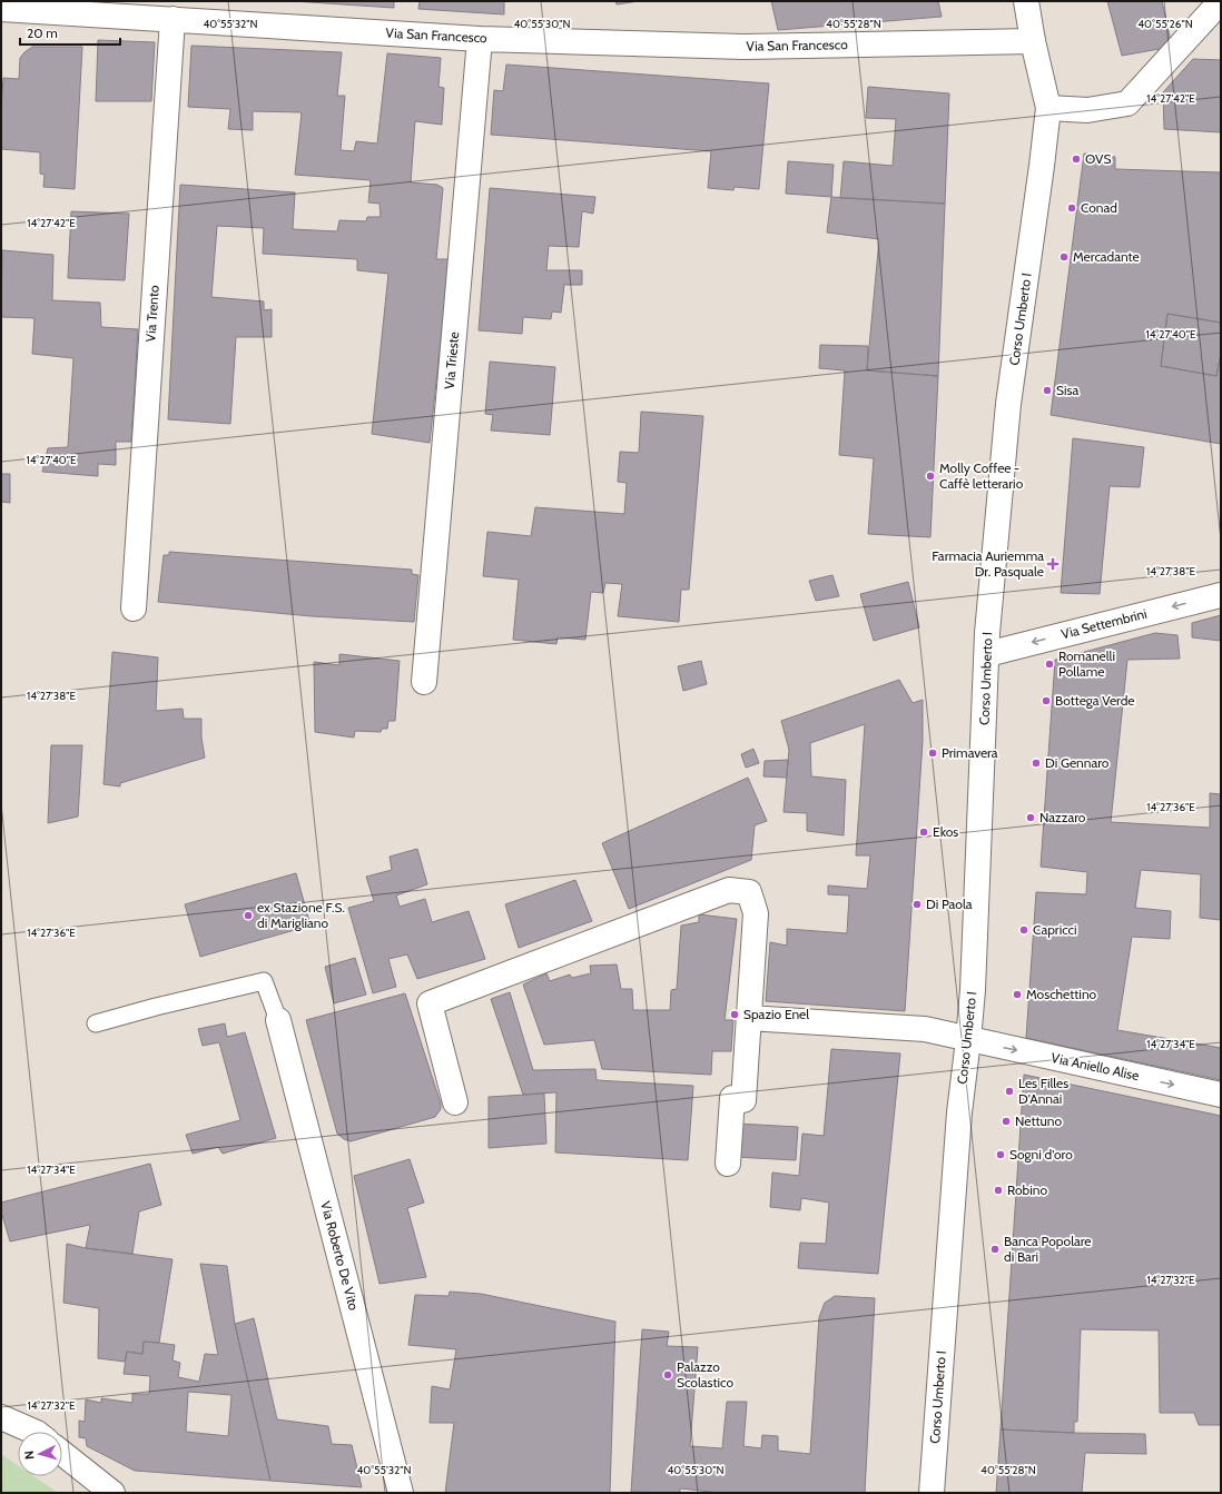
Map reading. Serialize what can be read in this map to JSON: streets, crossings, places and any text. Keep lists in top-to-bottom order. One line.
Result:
{"streets":{"street":["Via San Francesco","Via Trento","Corso Umberto I","Via Trieste","Via Settembrini","Via Aniello Alise","Via Roberto De Vito"]},"crossings":[["Via San Francesco","Via Trento"],["Via San Francesco","Corso Umberto I"],["Via San Francesco","Via Trieste"],["Corso Umberto I","Via Settembrini"],["Corso Umberto I","Via Aniello Alise"]],"one_way":["Via Settembrini","Via Aniello Alise"],"places":{"other":["OVS","Conad","Mercadante","Sisa","Molly Coffee - Caffè letterario","Romanelli Pollame","Bottega Verde","Primavera","Di Gennaro","Nazzaro","Ekos","Di Paola","ex Stazione F.S. di Marigliano","Capricci","Moschettino","Spazio Enel","Les Filles D'Annai","Nettuno","Sogni d'oro","Robino","Banca Popolare di Bari","Palazzo Scolastico"],"health":["Farmacia Auriemma Dr. Pasquale"]},"scale_bar":"20 m","north":"left","coordinates":["40°55'32\"N","40°55'30\"N","40°55'28\"N","40°55'26\"N","14°27'42\"E","14°27'40\"E","14°27'38\"E","14°27'36\"E","14°27'34\"E","14°27'32\"E"]}
